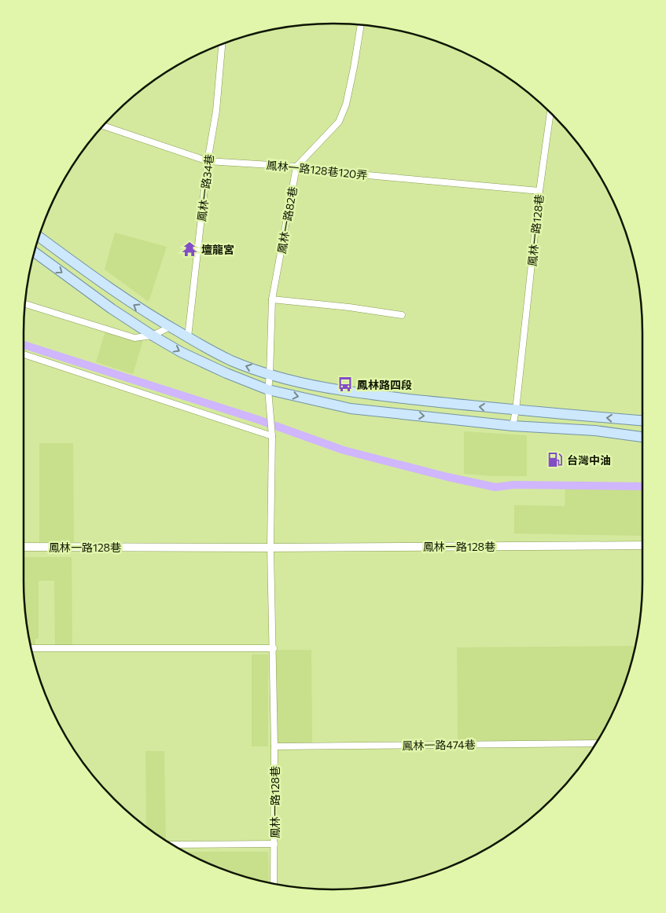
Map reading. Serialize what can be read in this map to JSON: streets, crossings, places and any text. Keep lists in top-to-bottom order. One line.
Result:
{"streets":{"street":["鳳林一路128巷120弄","鳳林一路34巷","鳳林一路82巷","鳳林一路128巷","鳳林一路474巷"]},"crossings":[["鳳林一路128巷120弄","鳳林一路34巷"],["鳳林一路128巷120弄","鳳林一路82巷"],["鳳林一路128巷120弄","鳳林一路128巷"],["鳳林一路82巷","鳳林一路128巷"],["鳳林一路128巷","鳳林一路474巷"]],"places":{"temple":["壇龍宮"],"bus stop":["鳳林路四段"],"fuel station":["台灣中油"]}}
